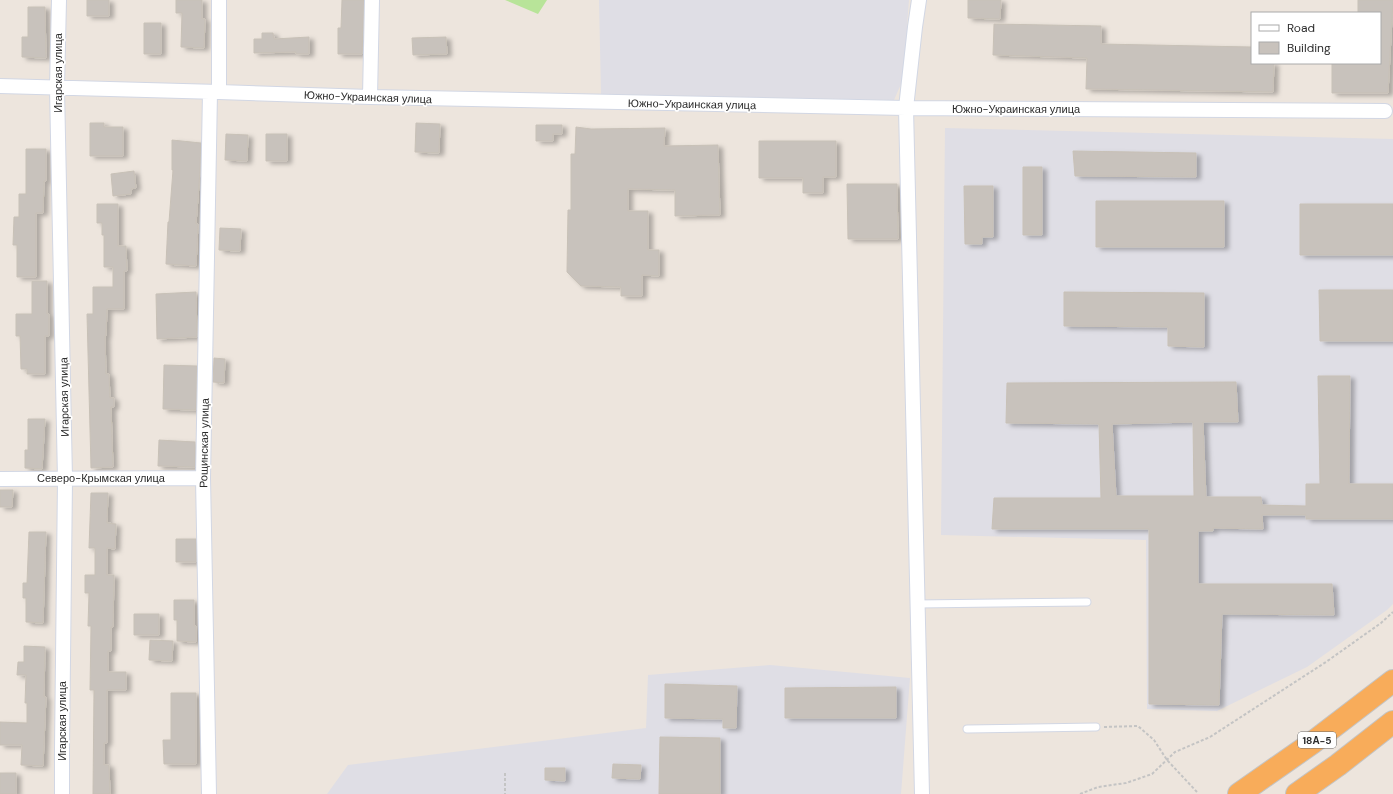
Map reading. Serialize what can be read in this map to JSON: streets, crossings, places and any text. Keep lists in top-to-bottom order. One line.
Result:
{"streets":{"highway":["18А-5"],"street":["Игарская улица","Южно-Украинская улица","Рощинская улица","Северо-Крымская улица"]},"crossings":[["Игарская улица","Южно-Украинская улица"],["Игарская улица","Северо-Крымская улица"],["Южно-Украинская улица","Рощинская улица"],["Рощинская улица","Северо-Крымская улица"]],"legend":["Road","Building"]}
